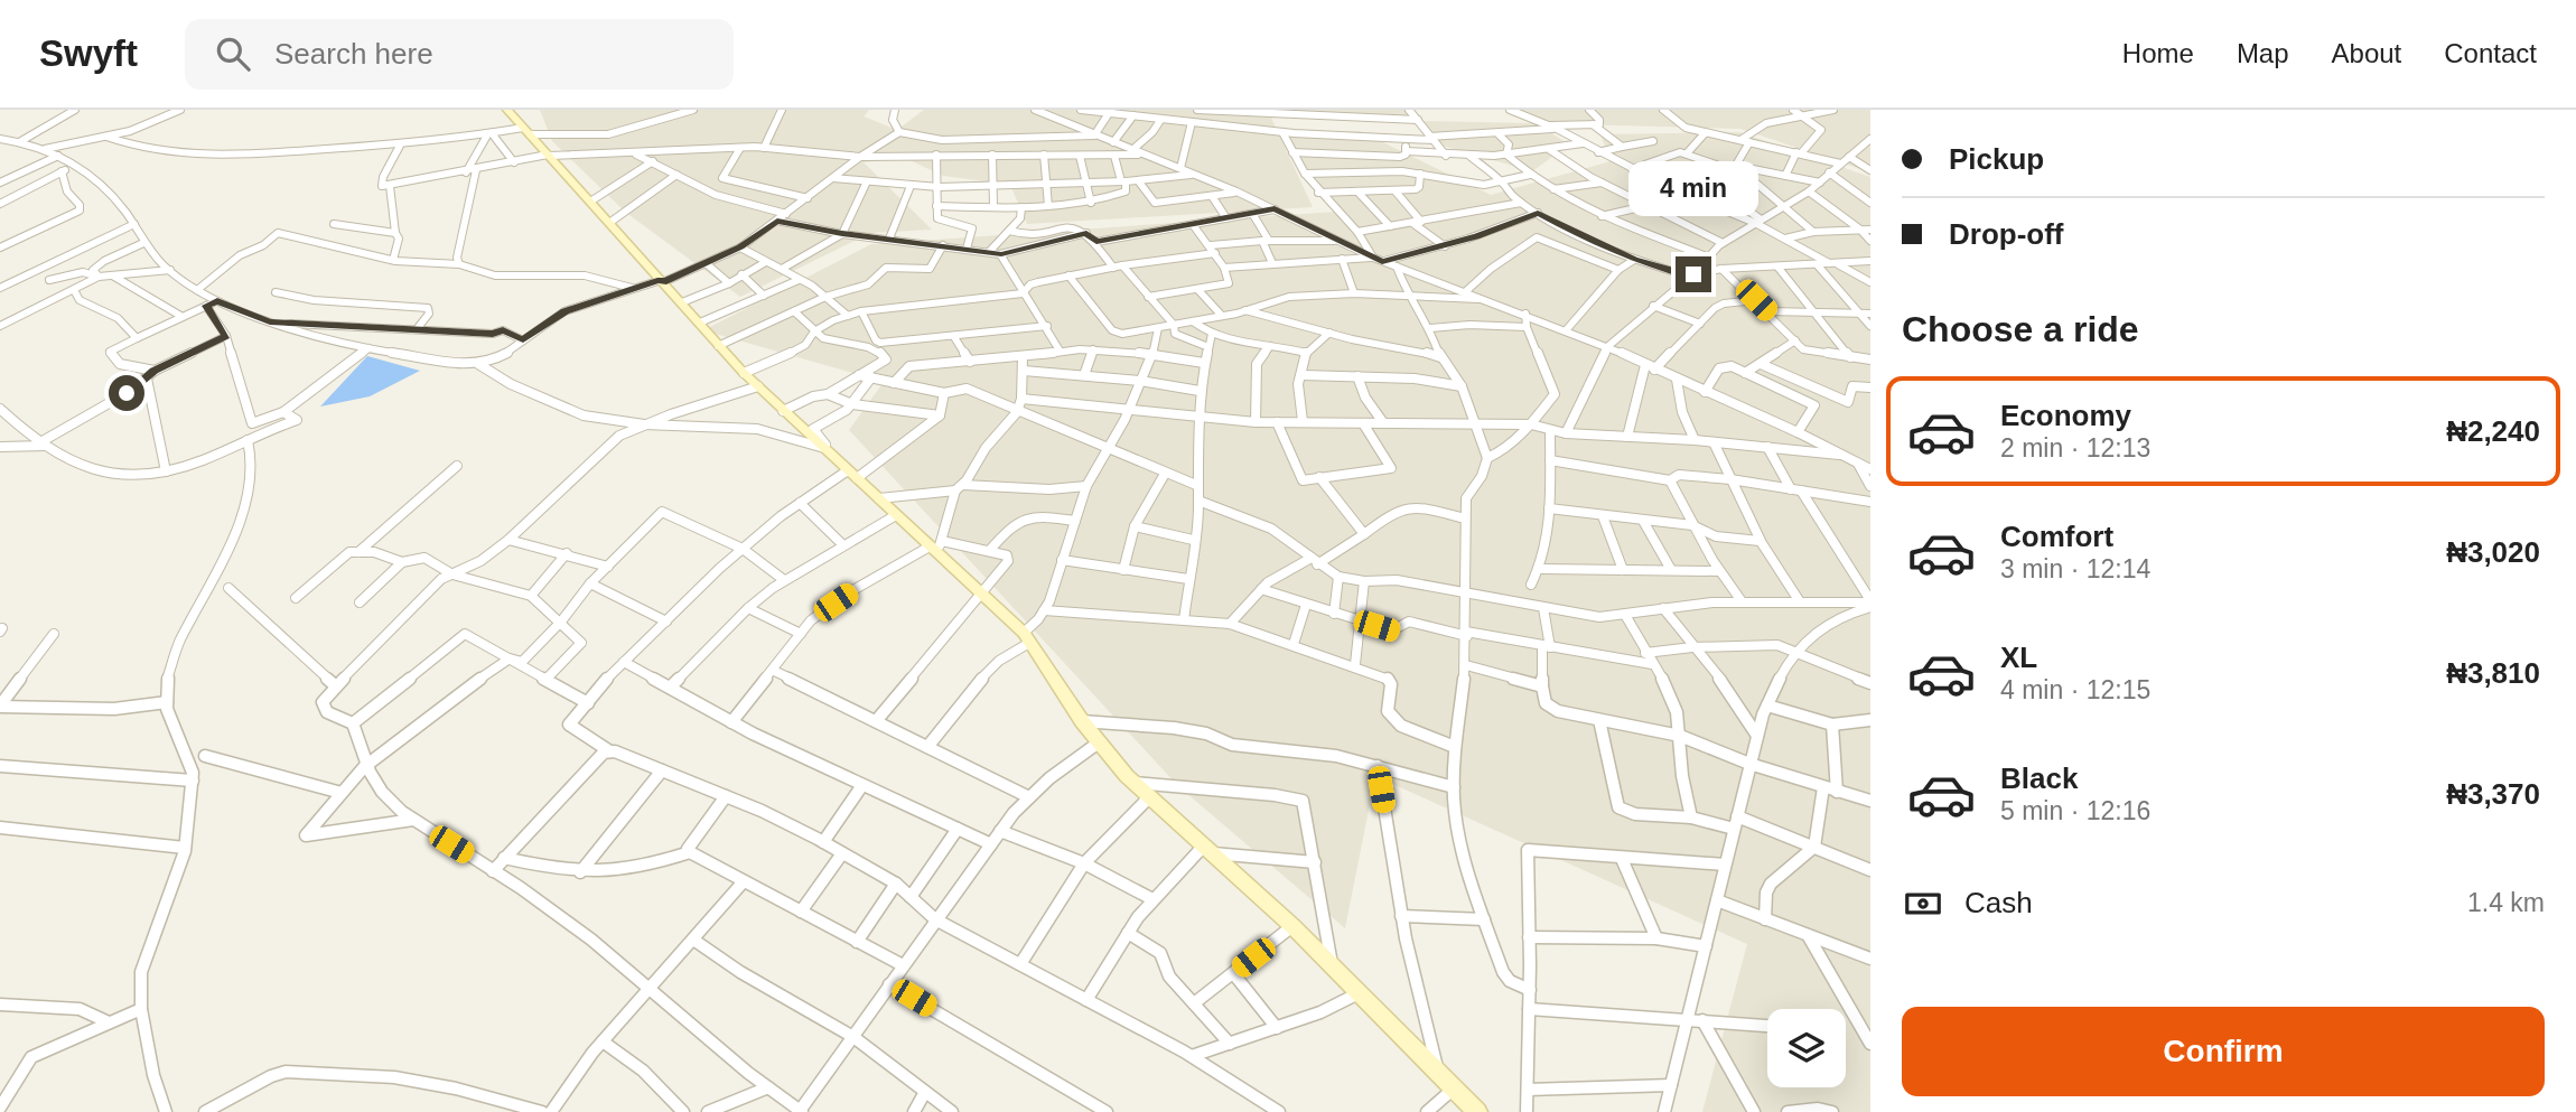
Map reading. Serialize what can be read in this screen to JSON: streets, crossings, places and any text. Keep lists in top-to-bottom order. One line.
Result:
{"page":{"header":"Swyft","search":"Search here","nav":["Home","Map","About","Contact"],"banner":["Pickup","Drop-off"],"bubble":"4 min","heading":"Choose a ride","list":[{"name":"Economy","note":"2 min · 12:13","value":"₦2,240"},{"name":"Comfort","note":"3 min · 12:14","value":"₦3,020"},{"name":"XL","note":"4 min · 12:15","value":"₦3,810"},{"name":"Black","note":"5 min · 12:16","value":"₦3,370"}],"pay":["Cash","1.4 km"],"buttons":"Confirm"}}
